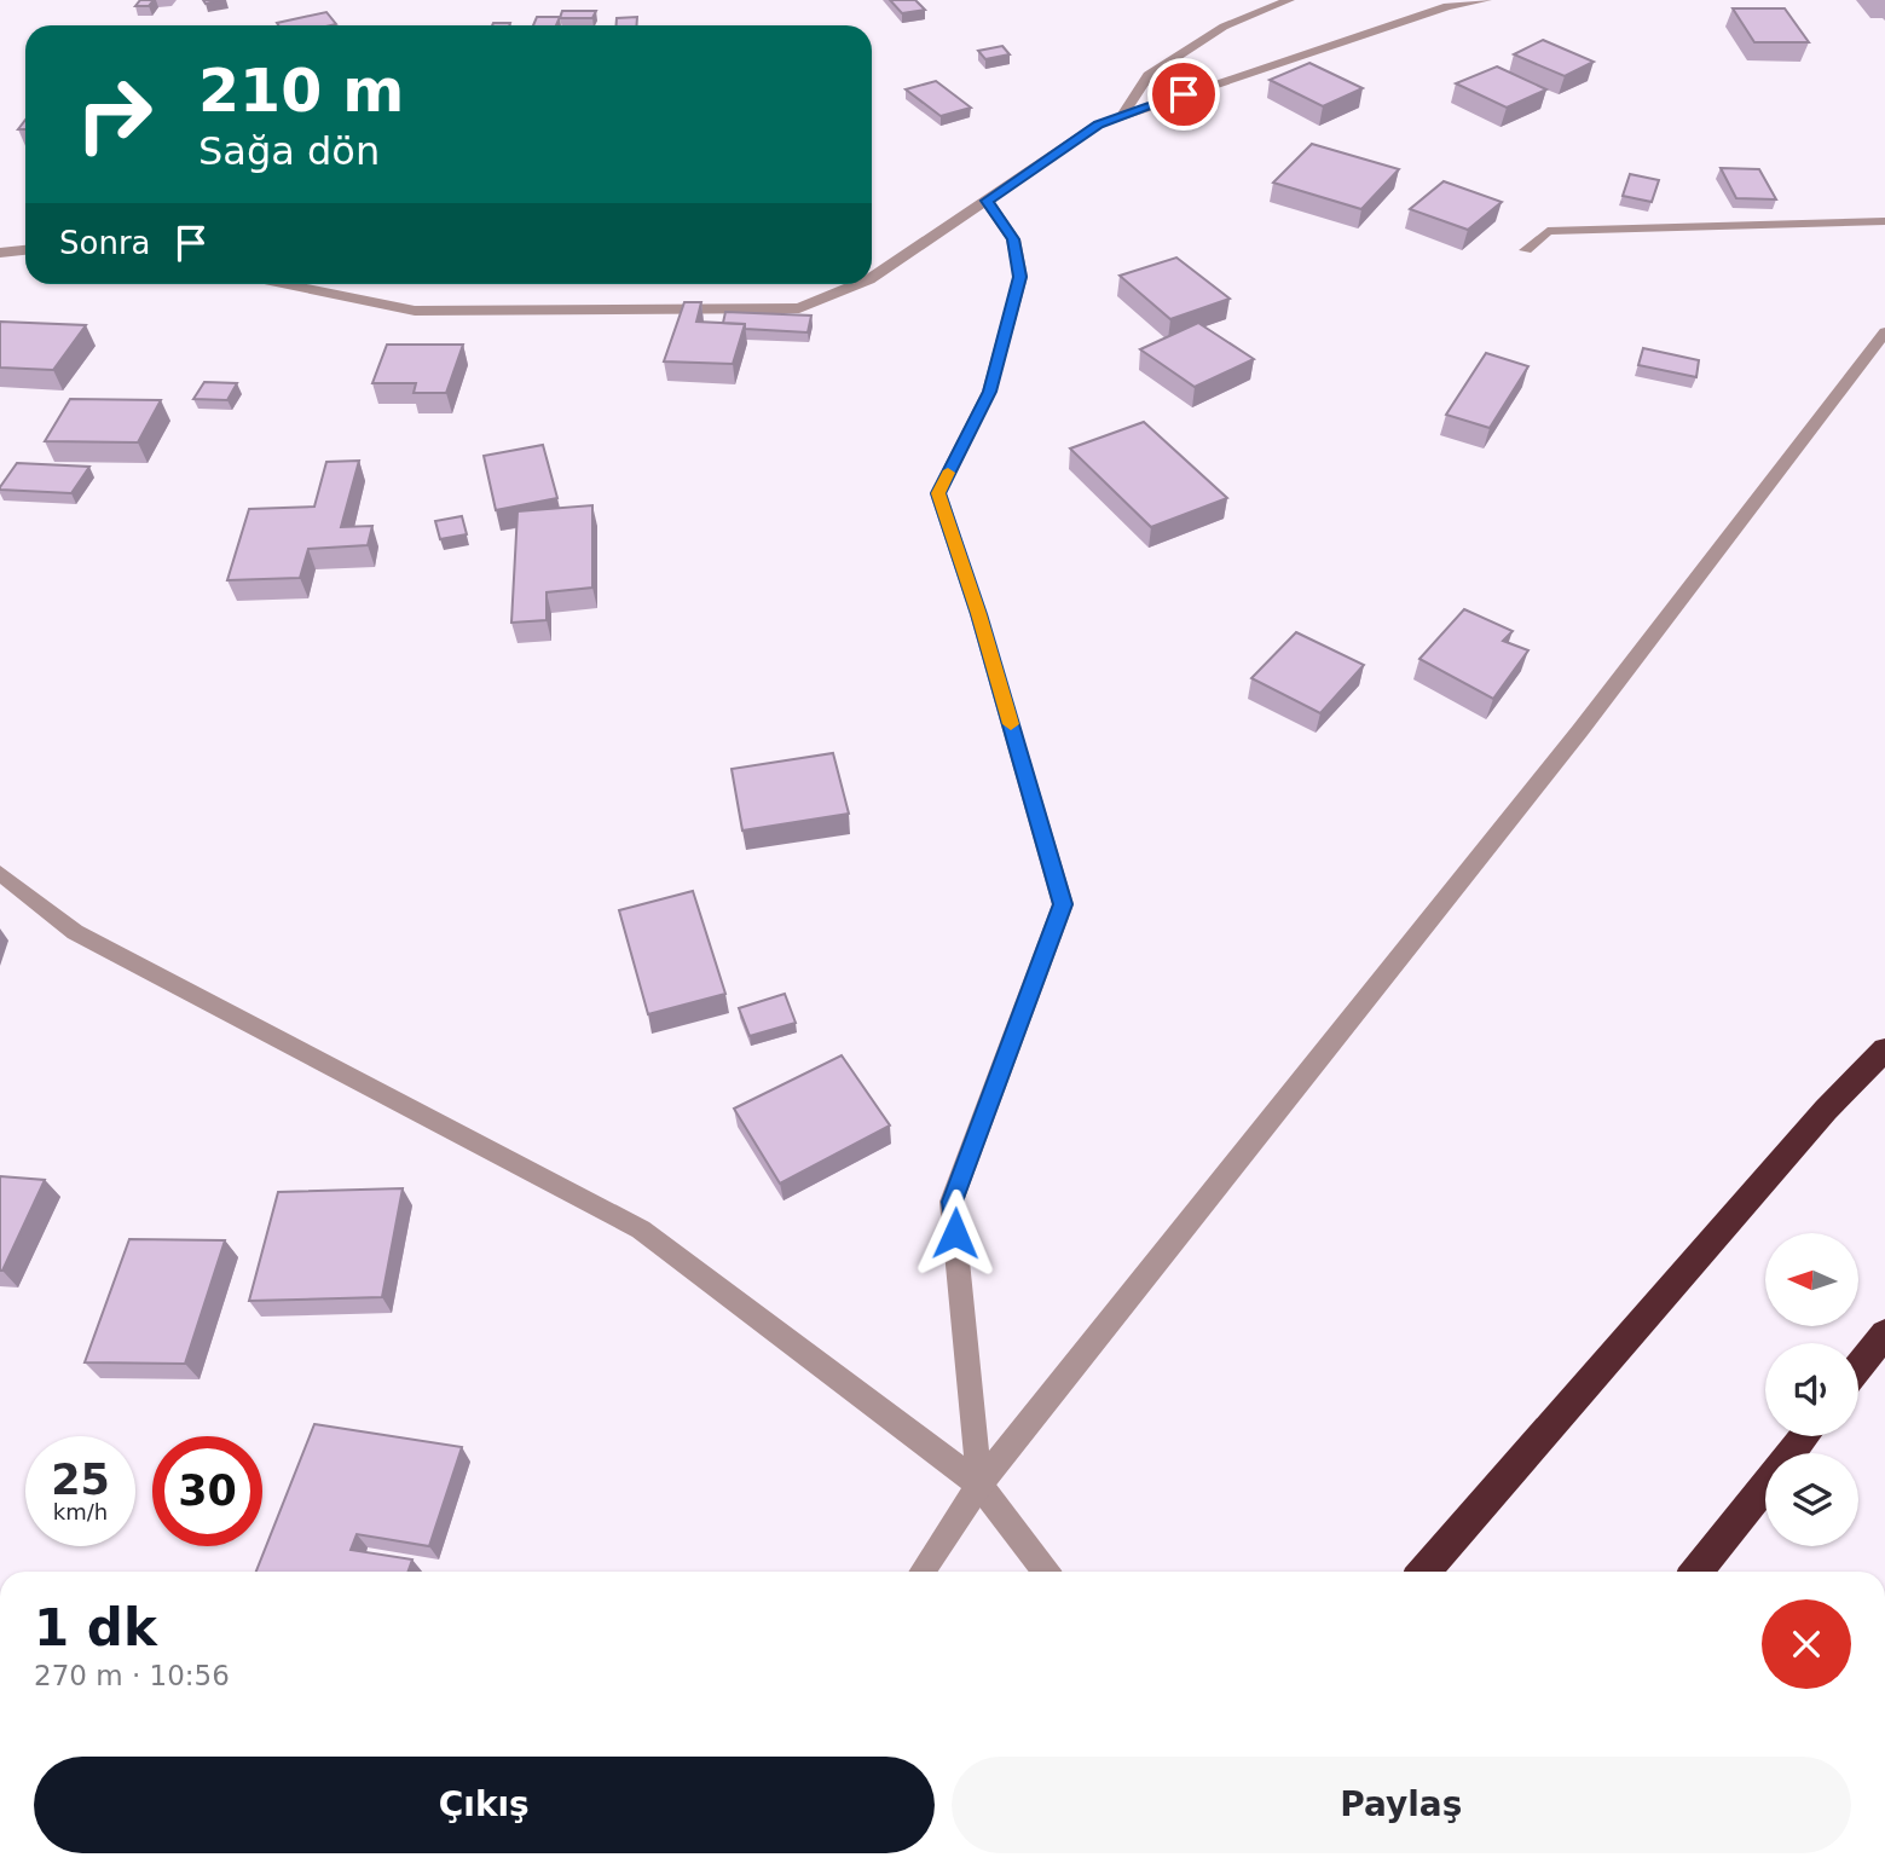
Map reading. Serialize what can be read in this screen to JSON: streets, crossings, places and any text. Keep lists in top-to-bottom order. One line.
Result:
{"north":"left","page":{"turn":["210 m","Sağa dön"],"then":"Sonra","speed":"25 km/h","limit":"30","heading":["1 dk","270 m · 10:56"],"buttons":["Çıkış","Paylaş"]}}
